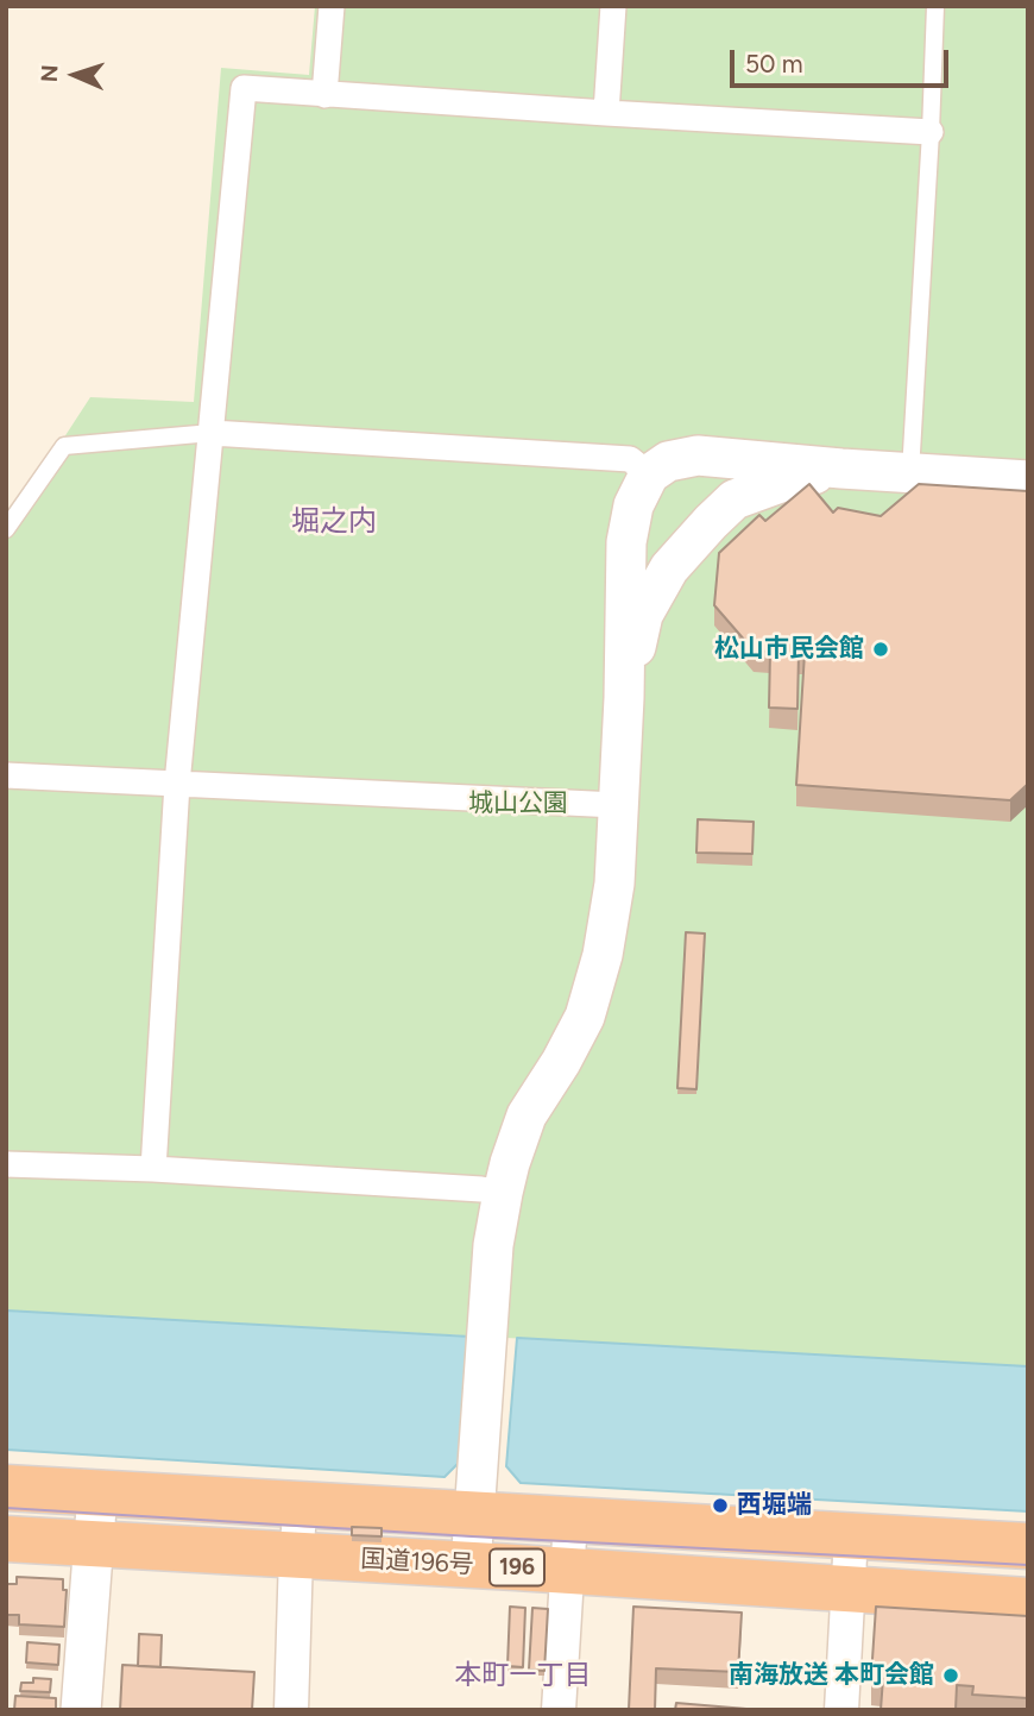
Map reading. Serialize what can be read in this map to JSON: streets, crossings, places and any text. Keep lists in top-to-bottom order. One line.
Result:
{"streets":{"highway":["国道196号","196"]},"districts":["堀之内","本町一丁目"],"parks":["城山公園"],"places":["松山市民会館","西堀端","南海放送 本町会館"],"scale_bar":"50 m","north":"left"}
